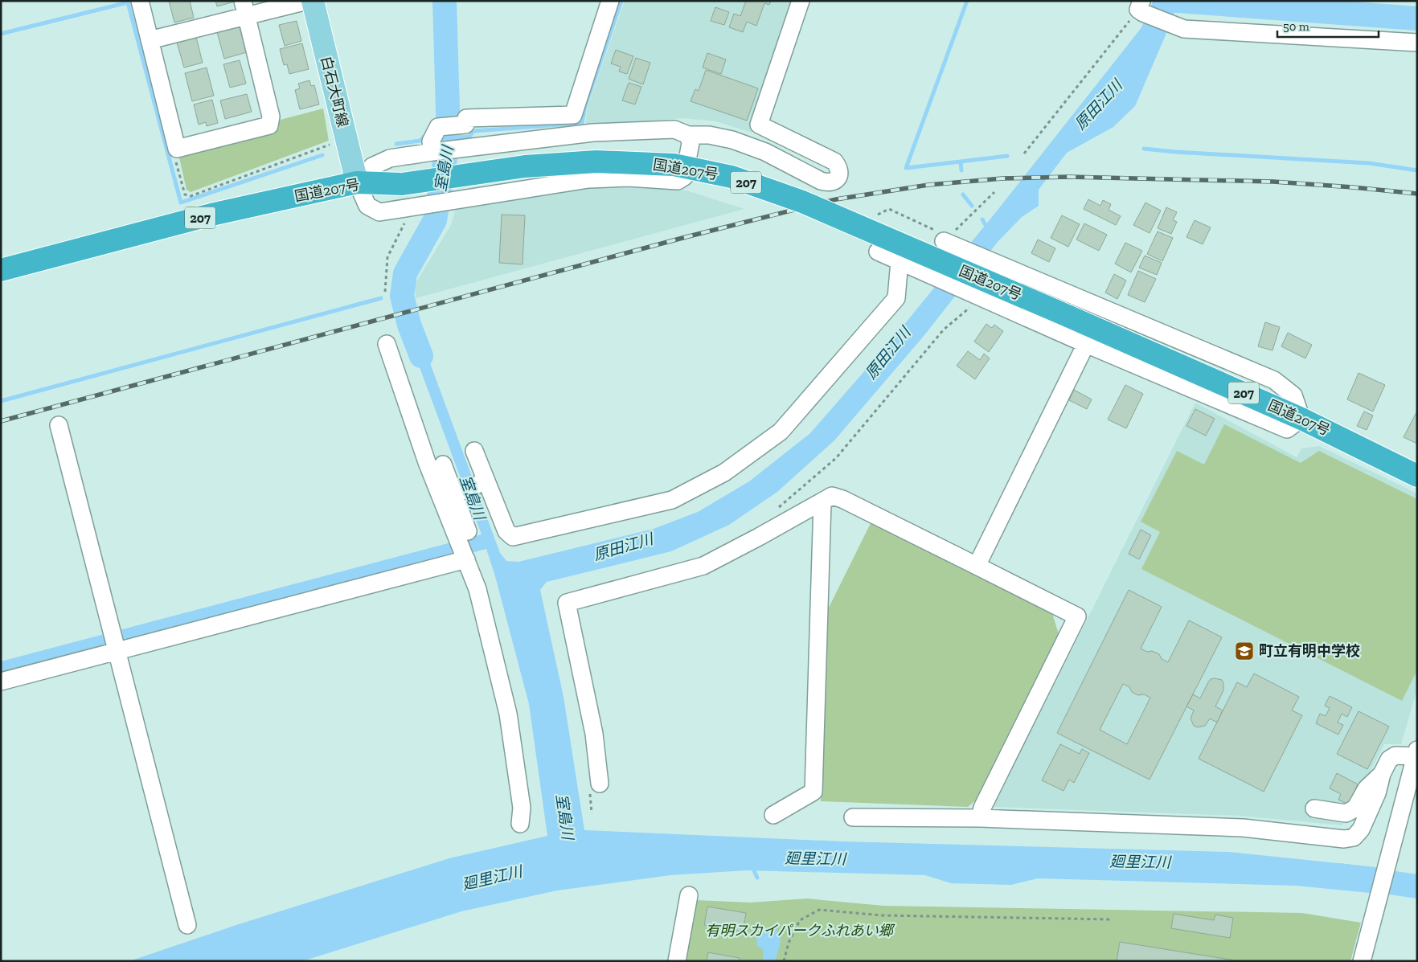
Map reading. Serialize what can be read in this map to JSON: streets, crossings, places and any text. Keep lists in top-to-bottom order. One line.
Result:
{"streets":{"highway":["国道207号","207"],"main road":["白石大町線"]},"crossings":[["白石大町線","国道207号"]],"water":["原田江川","室島川","廻里江川"],"parks":["有明スカイパークふれあい郷"],"places":{"school or university":["町立有明中学校"]},"scale_bar":"50 m"}
